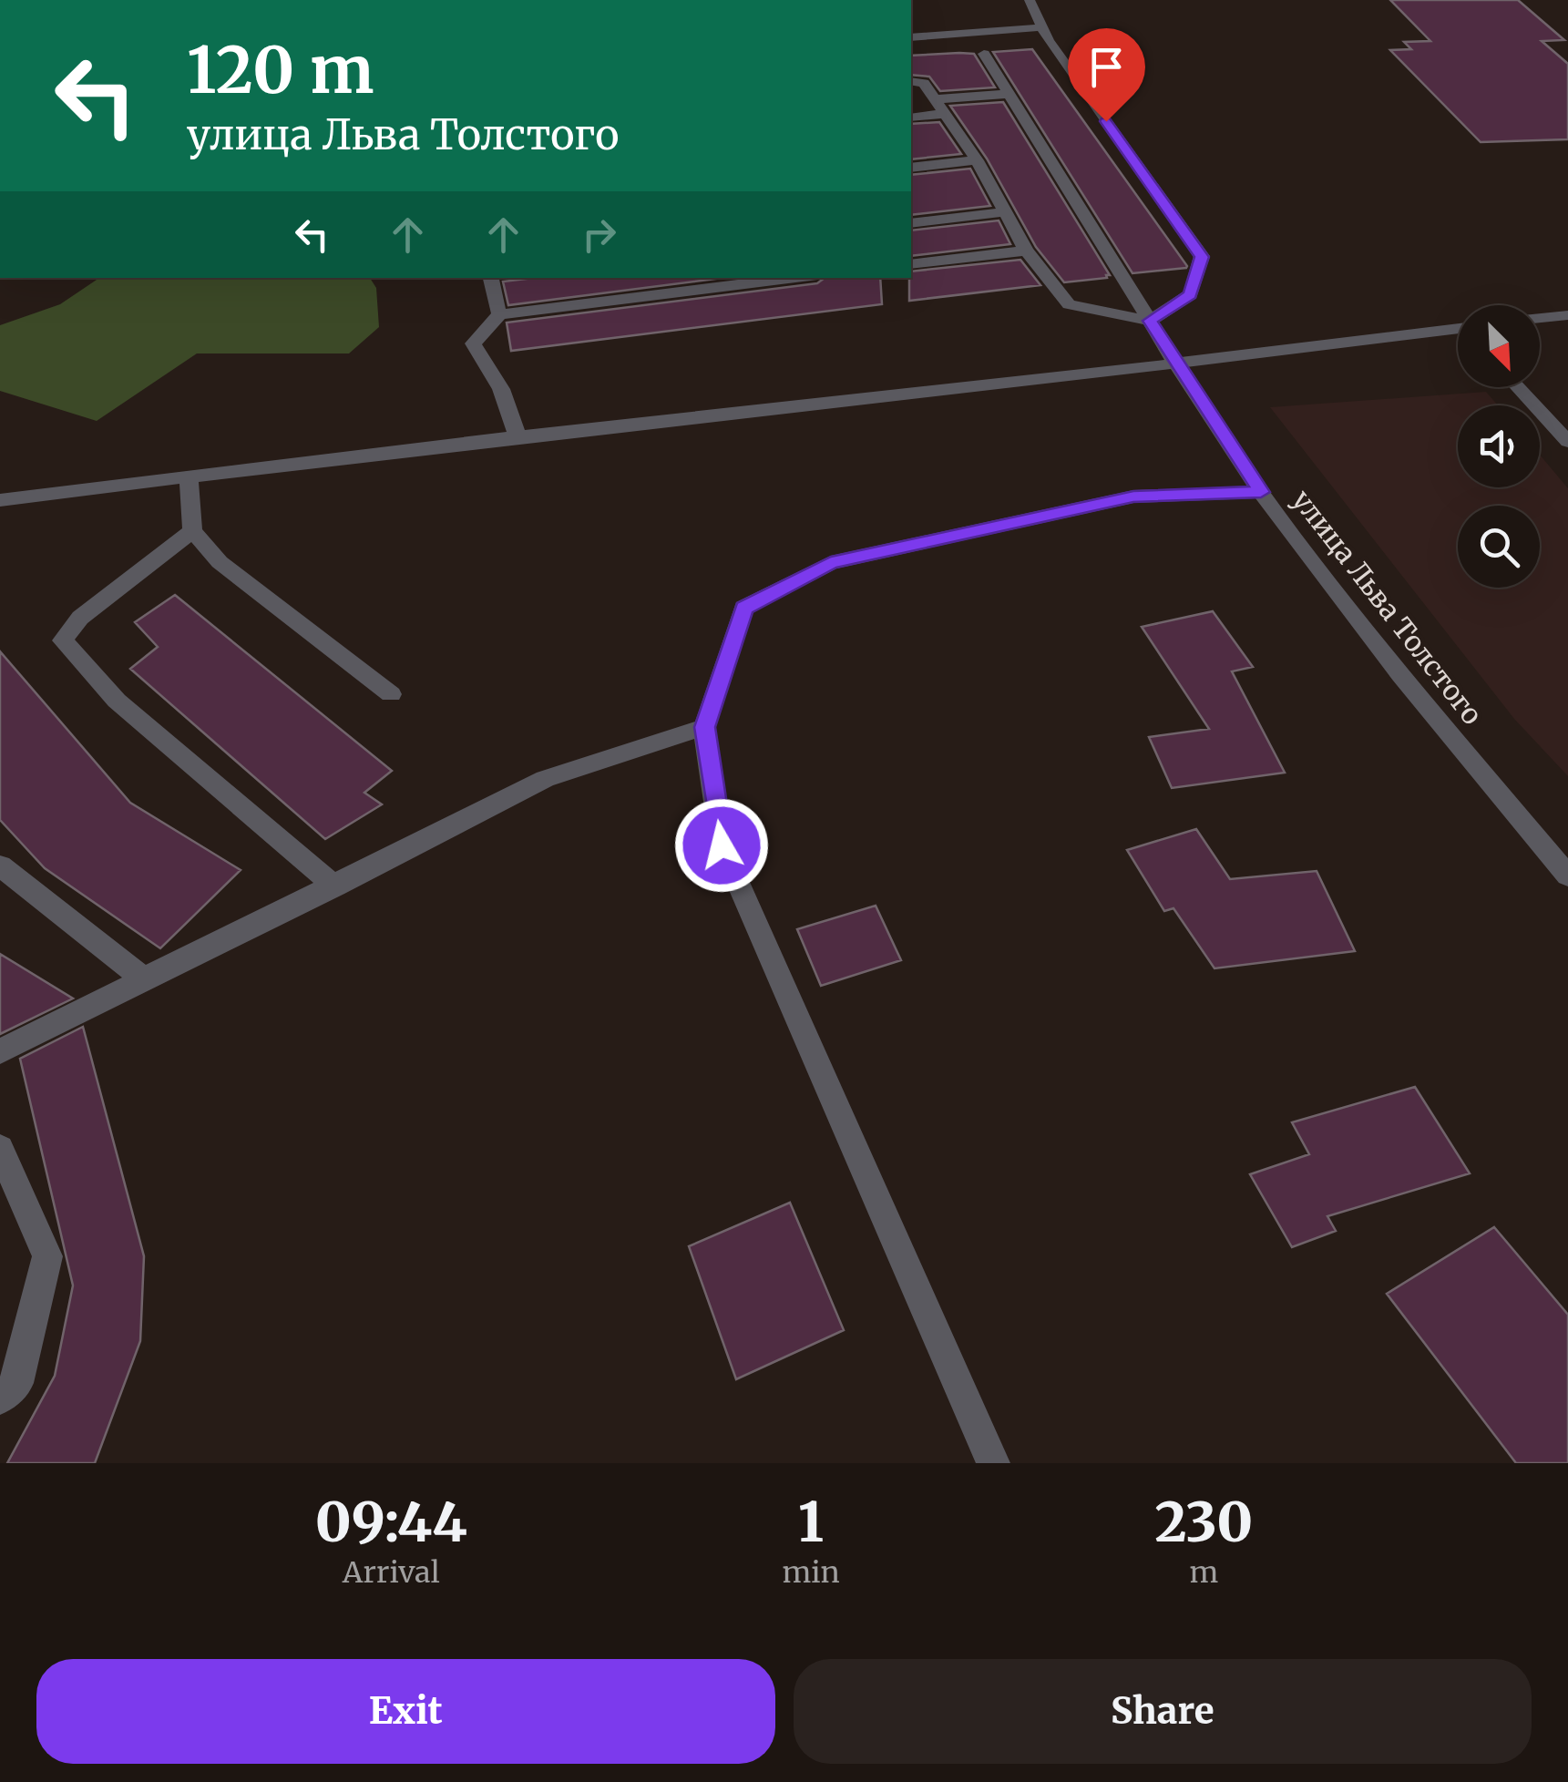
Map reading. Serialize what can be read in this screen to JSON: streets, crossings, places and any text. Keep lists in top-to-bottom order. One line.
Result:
{"streets":{"street":["улица Льва Толстого"]},"north":"bottom right","page":{"turn":["120 m","улица Льва Толстого"],"eta":["09:44","Arrival","1","min","230","m"],"buttons":["Exit","Share"]}}
